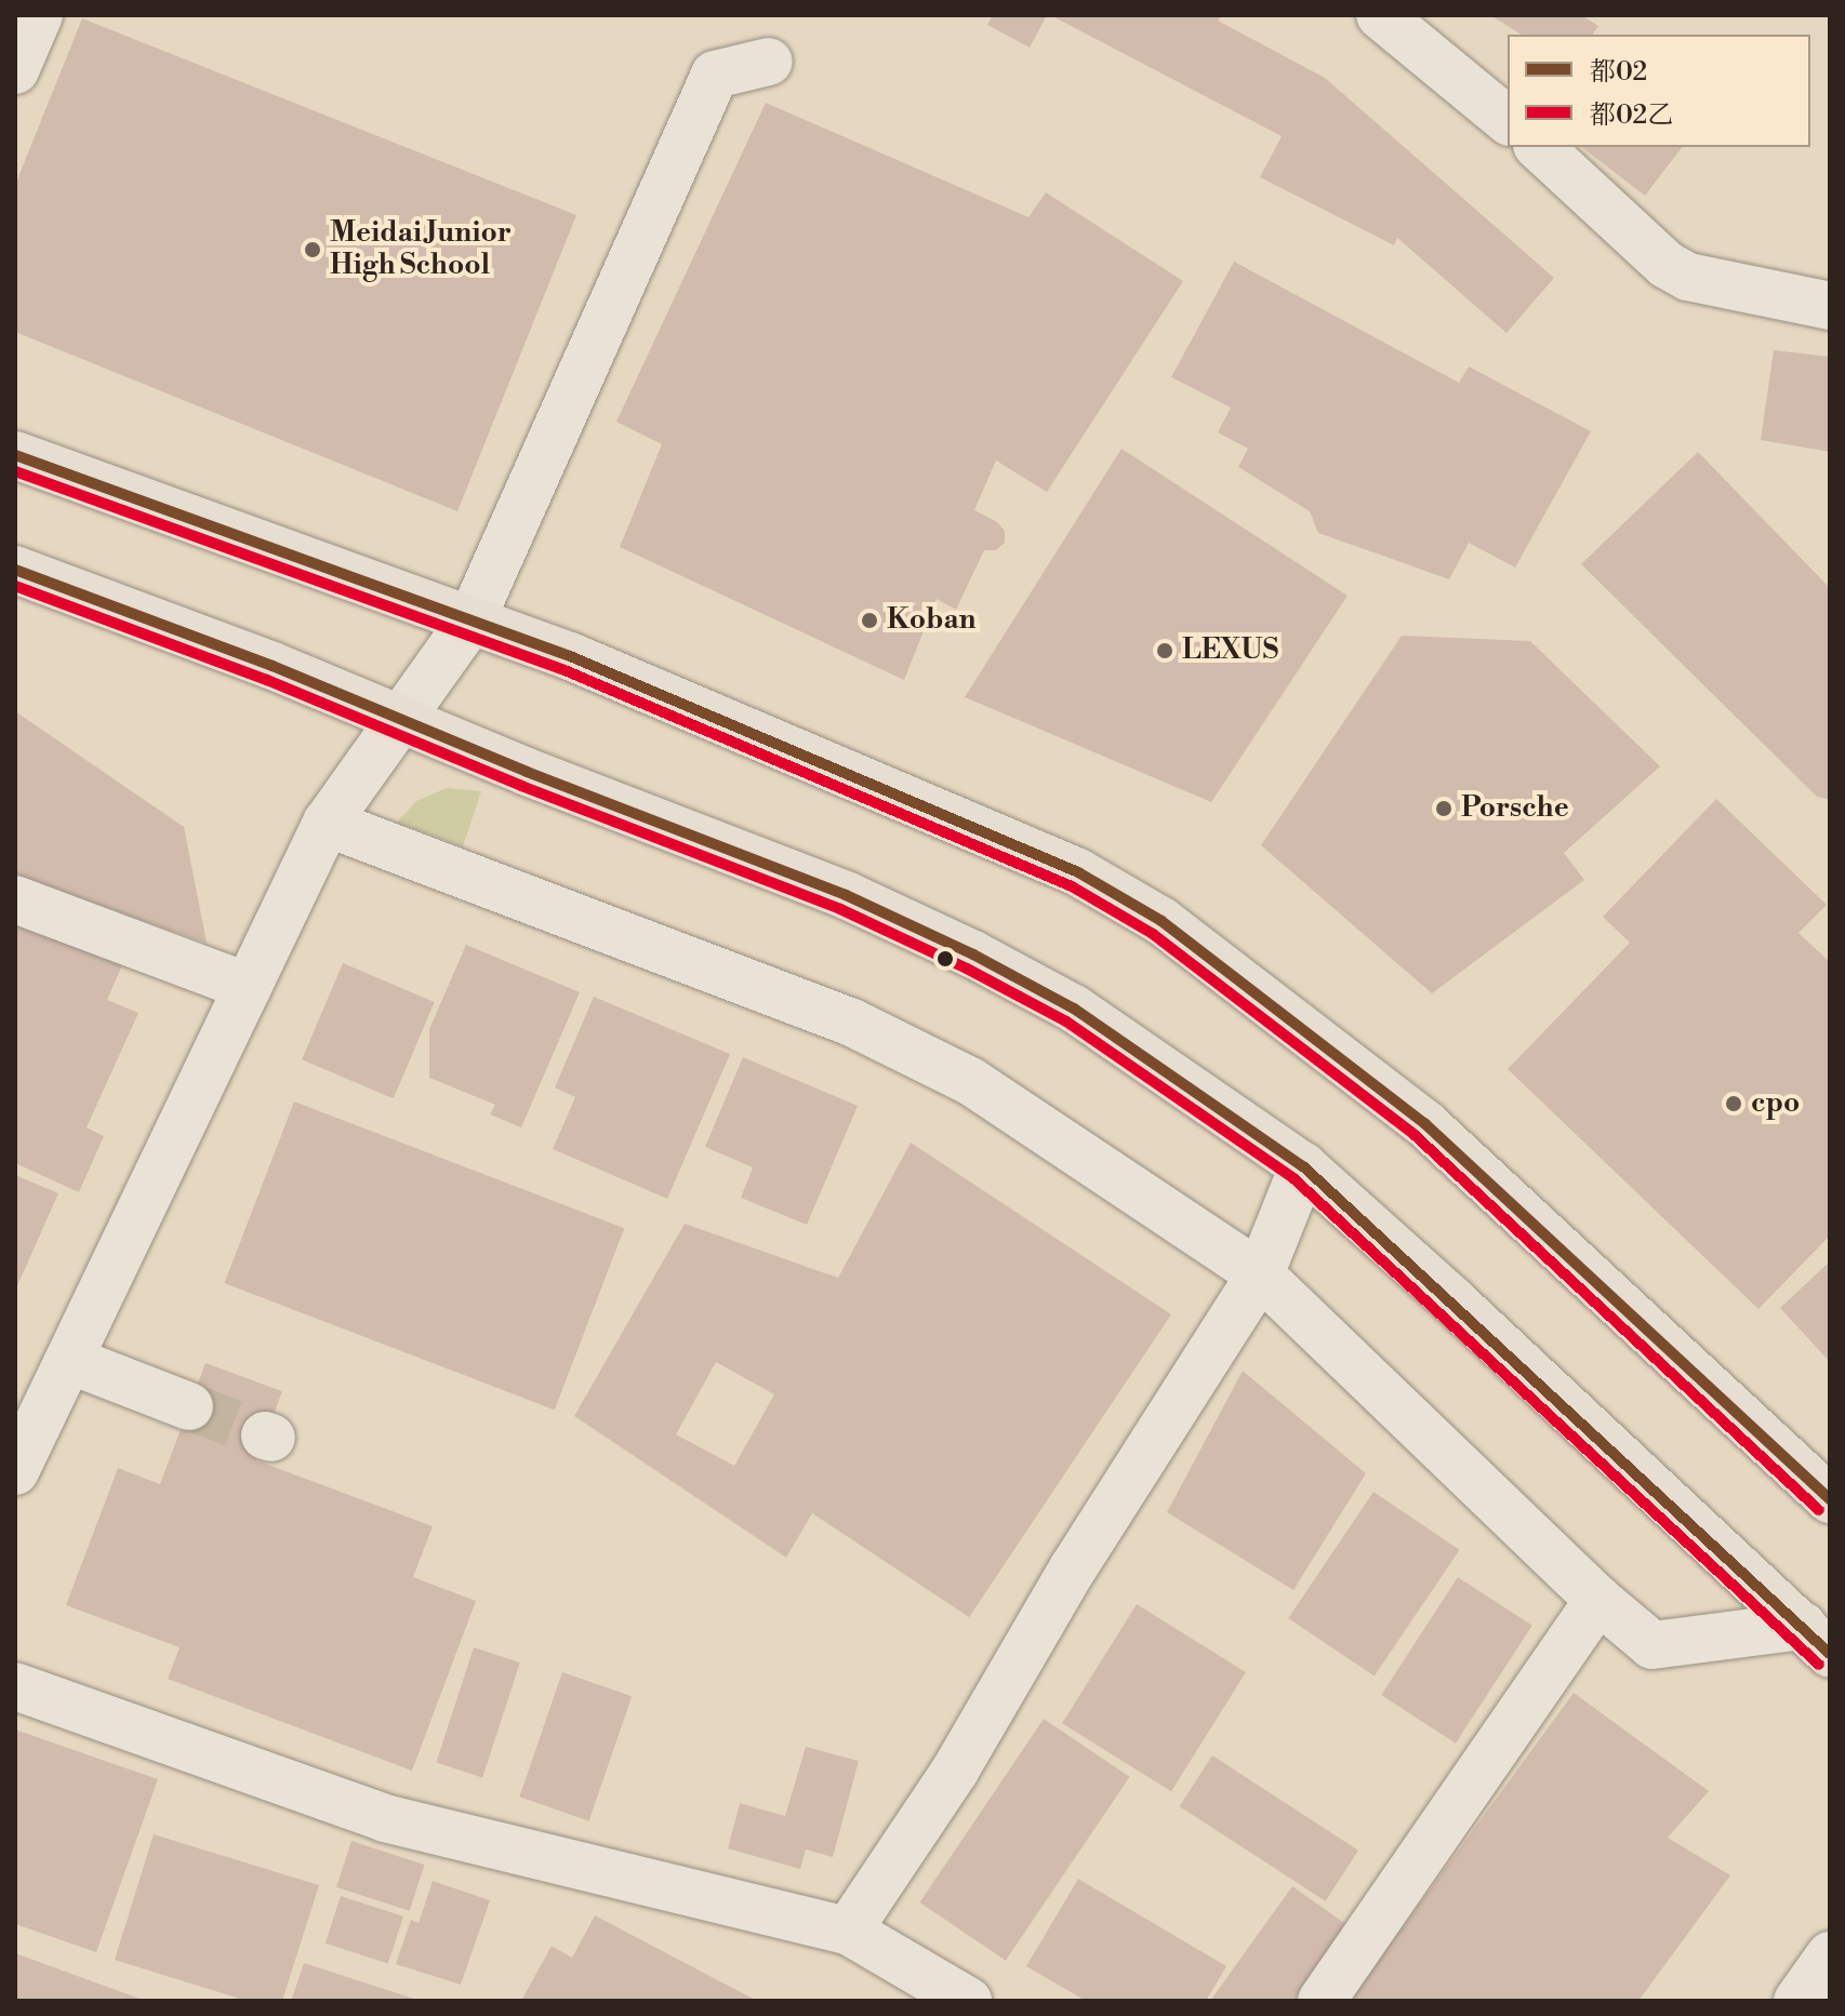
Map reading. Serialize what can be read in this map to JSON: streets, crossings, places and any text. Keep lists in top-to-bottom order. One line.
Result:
{"places":["Meidai Junior High School","Koban","LEXUS","Porsche","cpo"],"lines":["transit line 都02","transit line 都02乙"],"legend":["都02","都02乙"]}
